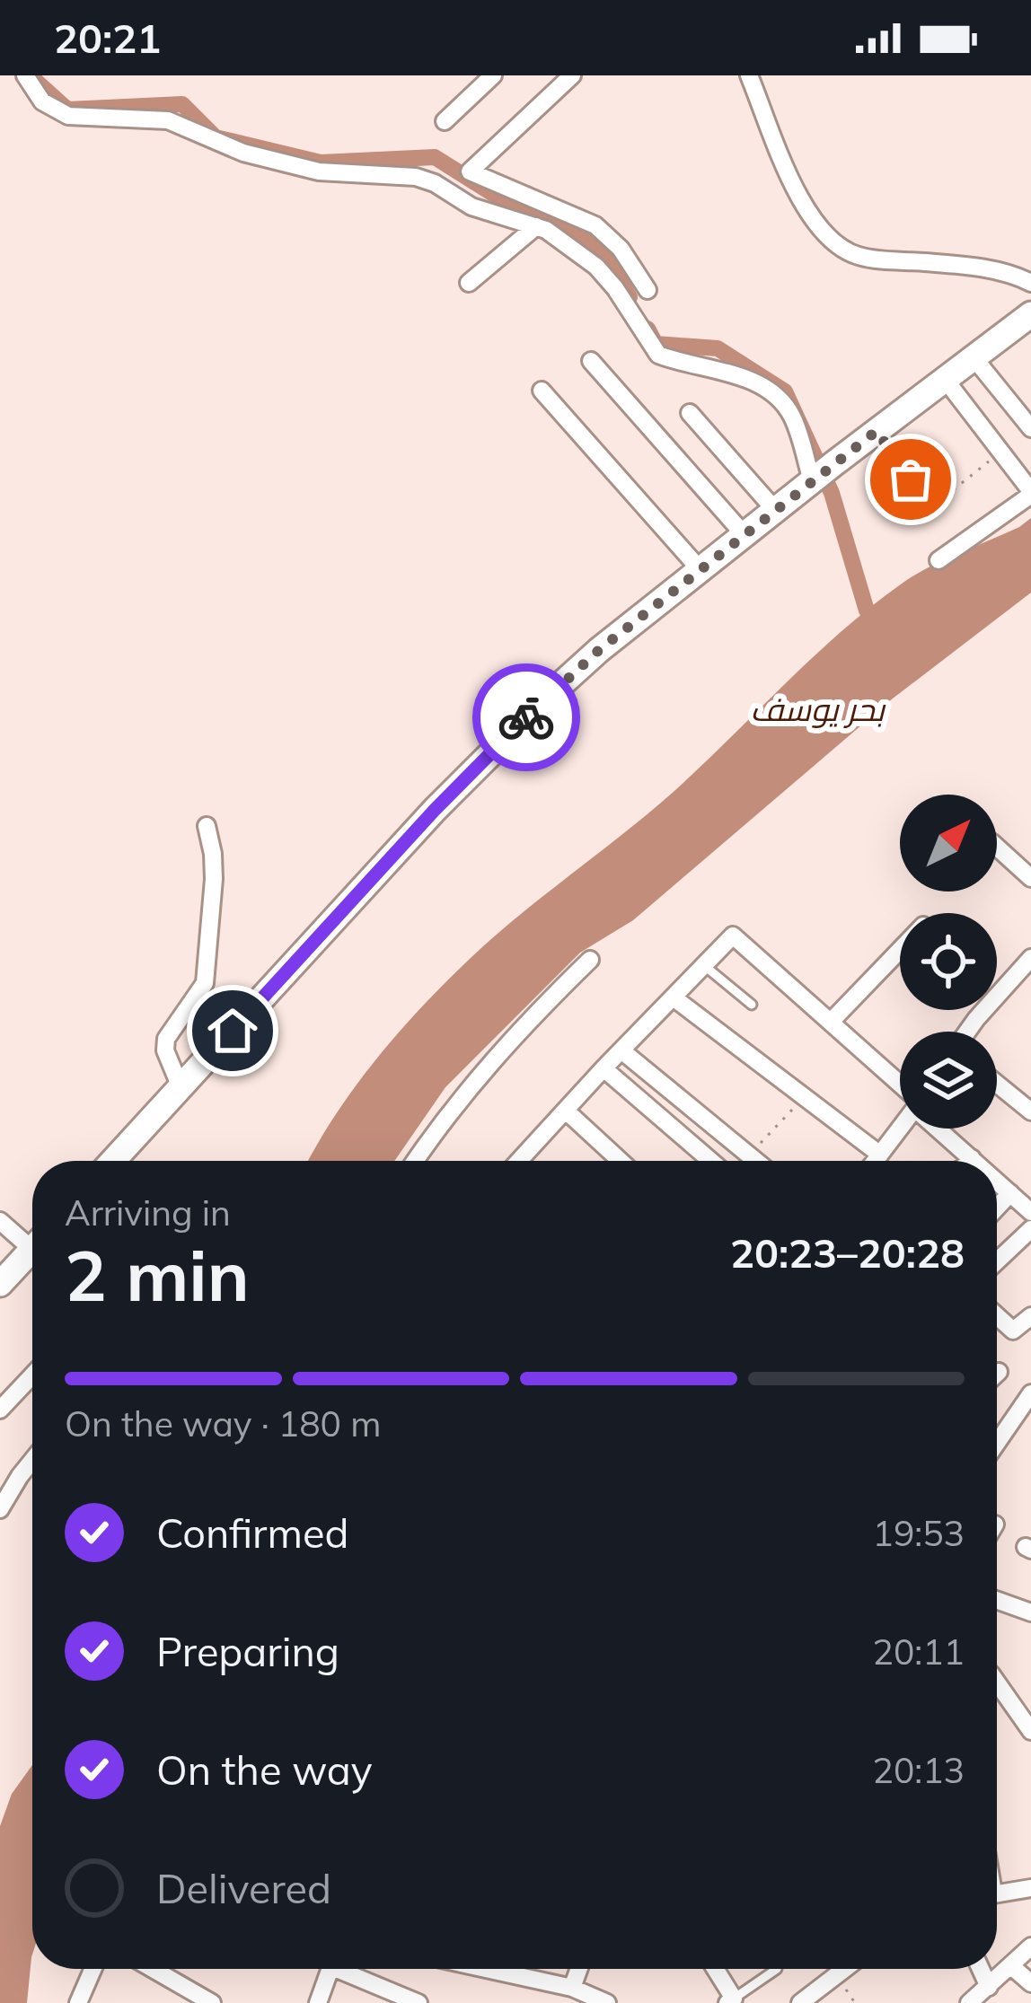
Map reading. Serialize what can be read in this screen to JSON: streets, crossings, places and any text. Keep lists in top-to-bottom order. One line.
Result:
{"water":["بحر يوسف"],"north":"top right","page":{"status":"20:21","heading":["2 min","Arriving in","20:23–20:28"],"bar":"On the way · 180 m","list":[["Confirmed","19:53"],["Preparing","20:11"],["On the way","20:13"],"Delivered"]}}
